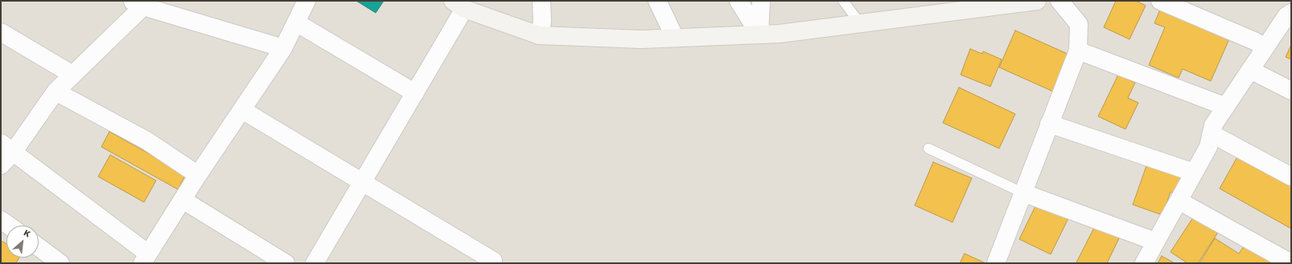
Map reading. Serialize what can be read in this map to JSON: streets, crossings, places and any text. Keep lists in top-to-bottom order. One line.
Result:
{"north":"top right"}
